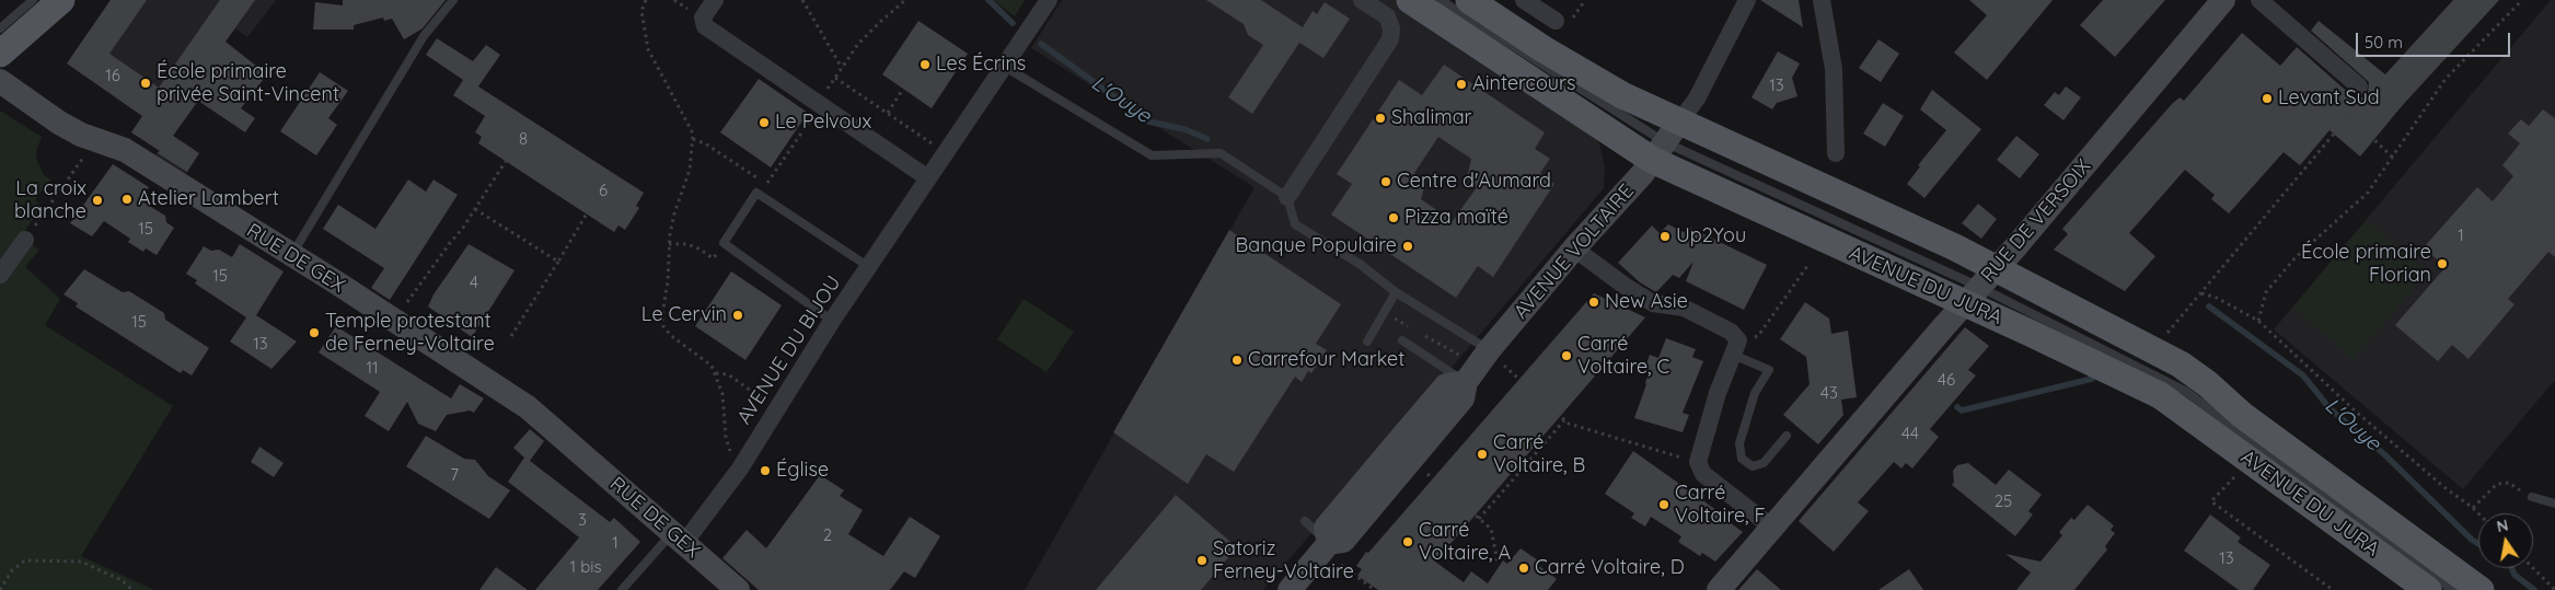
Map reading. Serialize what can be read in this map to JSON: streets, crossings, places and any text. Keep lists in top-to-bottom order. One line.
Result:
{"streets":{"main road":["RUE DE VERSOIX","AVENUE VOLTAIRE","RUE DE GEX","AVENUE DU JURA"],"street":["AVENUE DU BIJOU"]},"crossings":[["RUE DE VERSOIX","AVENUE DU JURA"],["AVENUE VOLTAIRE","AVENUE DU JURA"],["RUE DE GEX","AVENUE DU BIJOU"]],"water":["L'Ouye"],"places":["Les Écrins","École primaire privée Saint-Vincent","Aintercours","Levant Sud","Shalimar","Le Pelvoux","Centre d'Aumard","Atelier Lambert","La croix blanche","Pizza maïté","Up2You","Banque Populaire","École primaire Florian","New Asie","Le Cervin","Temple protestant de Ferney-Voltaire","Carré Voltaire, C","Carrefour Market","Carré Voltaire, B","Église","Carré Voltaire, F","Carré Voltaire, A","Satoriz Ferney-Voltaire","Carré Voltaire, D"],"house_numbers":["16","13","8","6","15","1","15","4","15","13","11","46","43","44","7","25","3","2","1","13","1 bis"],"scale_bar":"50 m","north":"top"}
